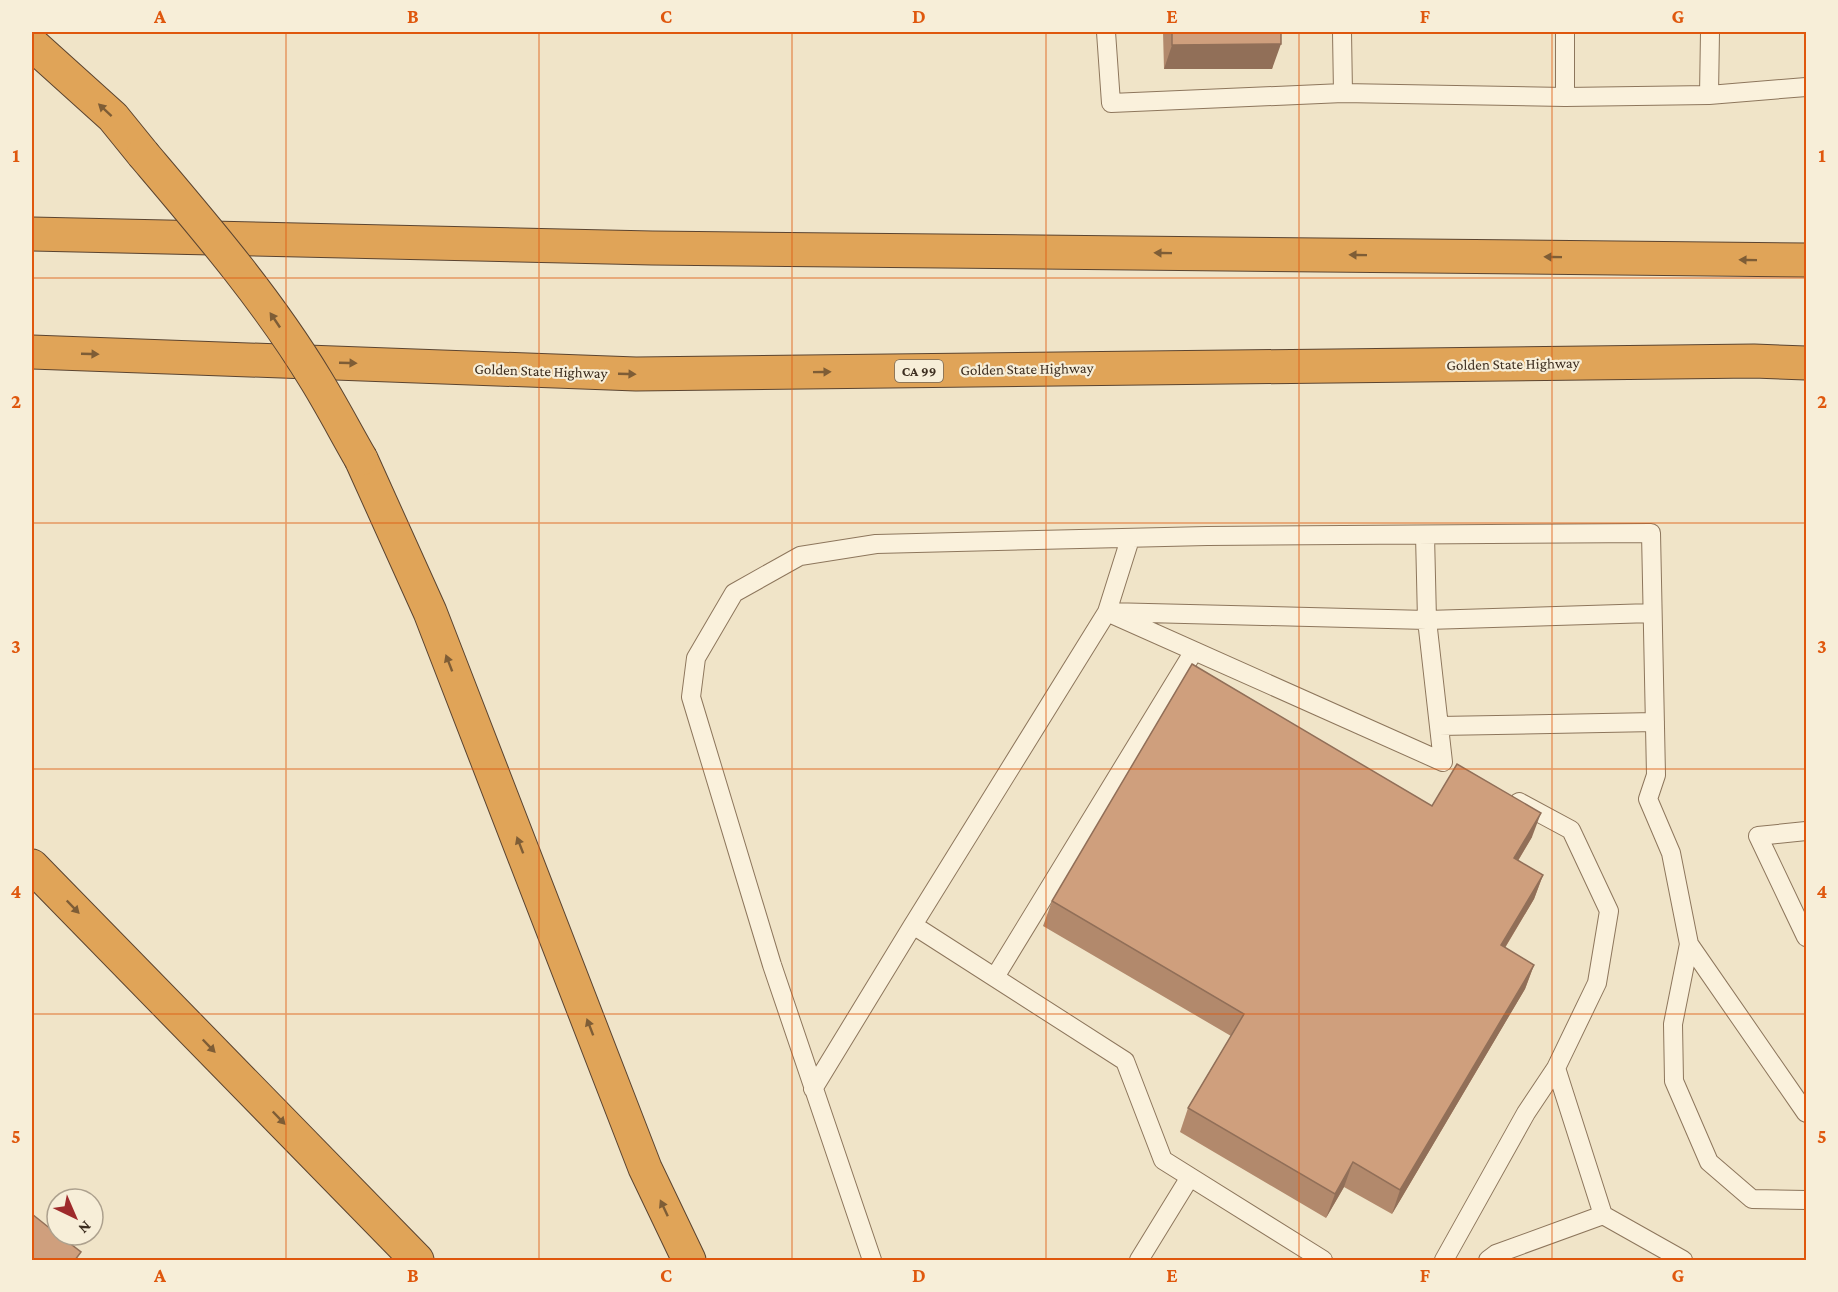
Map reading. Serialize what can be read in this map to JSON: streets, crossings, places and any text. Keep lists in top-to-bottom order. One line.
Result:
{"streets":{"highway":["Golden State Highway","CA 99"]},"north":"bottom right","grid":{"columns":["A","B","C","D","E","F","G"],"rows":["1","2","3","4","5"]}}
